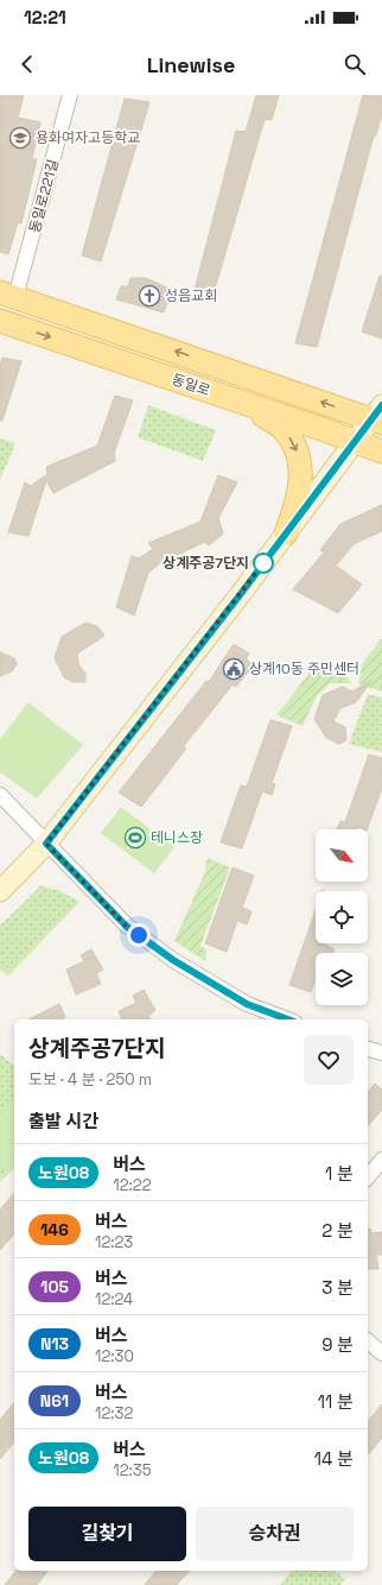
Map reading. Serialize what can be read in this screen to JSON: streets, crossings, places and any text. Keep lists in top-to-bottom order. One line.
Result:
{"streets":{"main road":["동일로"],"street":["동일로221길"]},"crossings":[["동일로221길","동일로"]],"places":{"school or university":["용화여자고등학교"],"church":["성음교회"],"other":["상계주공7단지"],"public building":["상계10동 주민센터"],"sports":["테니스장"]},"lines":["bus line 노원08"],"north":"bottom right","page":{"status":"12:21","header":"Linewise","heading":[["상계주공7단지","도보 · 4 분 · 250 m"],"출발 시간"],"list":[{"mark":"노원08","name":"버스","note":"12:22","value":"1 분"},{"mark":"146","name":"버스","note":"12:23","value":"2 분"},{"mark":"105","name":"버스","note":"12:24","value":"3 분"},{"mark":"N13","name":"버스","note":"12:30","value":"9 분"},{"mark":"N61","name":"버스","note":"12:32","value":"11 분"},{"mark":"노원08","name":"버스","note":"12:35","value":"14 분"}],"buttons":["길찾기","승차권"]}}
